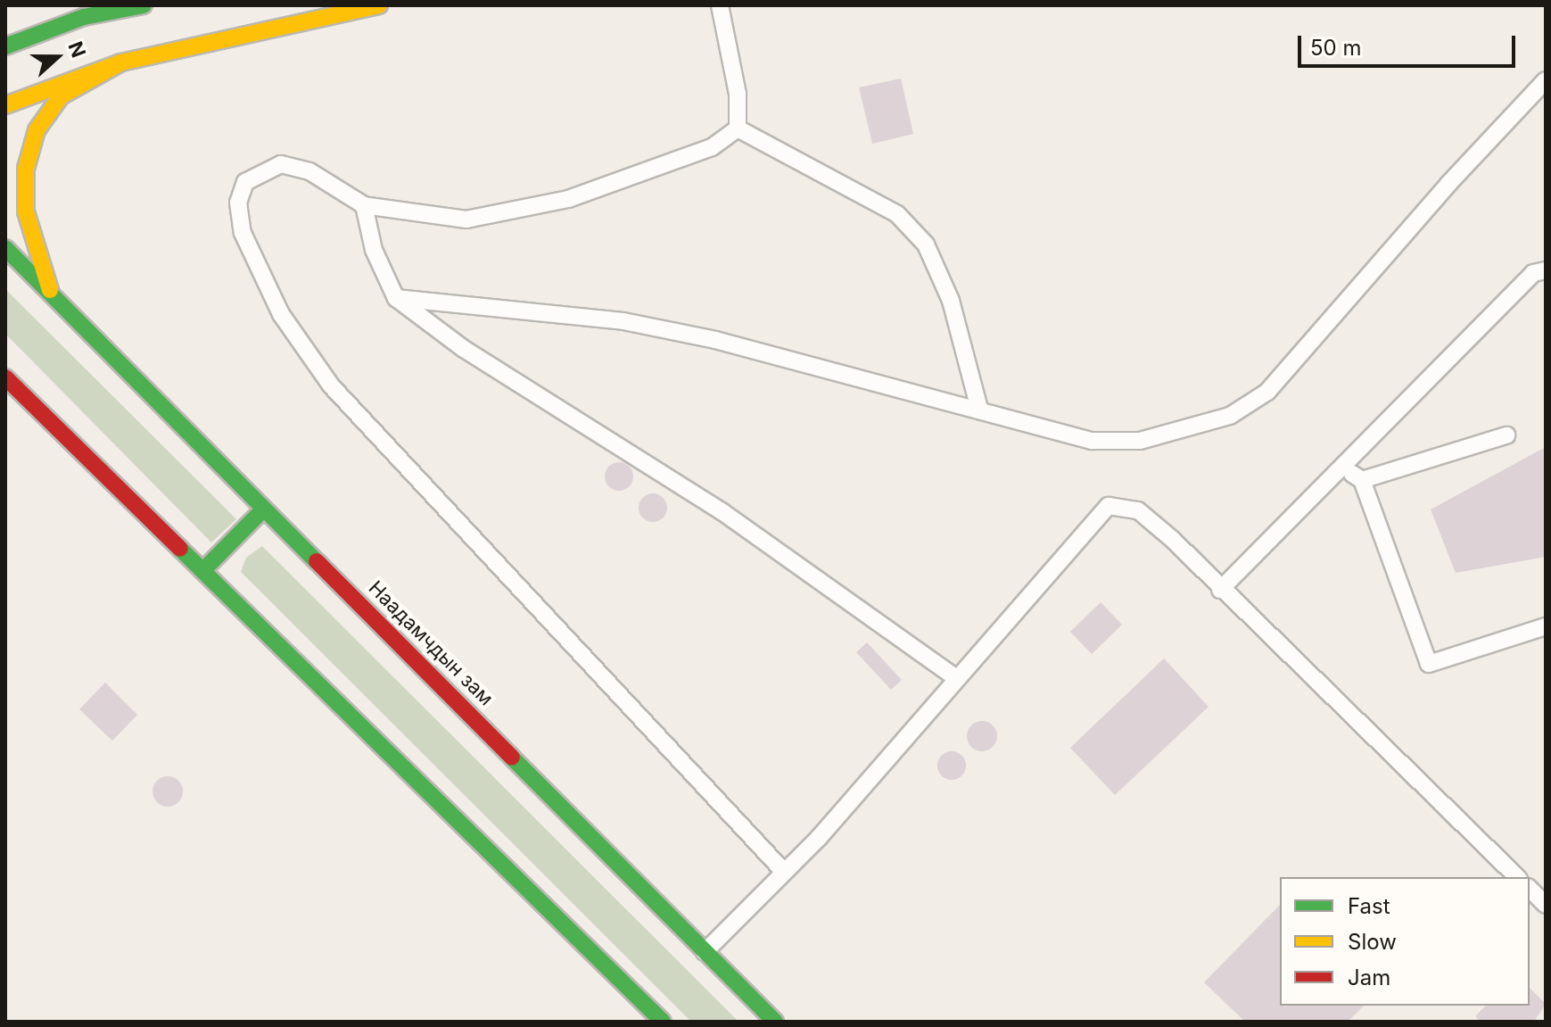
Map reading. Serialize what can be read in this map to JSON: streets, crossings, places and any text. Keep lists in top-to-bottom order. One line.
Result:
{"streets":{"main road":["Наадамчдын зам"]},"legend":["Fast","Slow","Jam"],"scale_bar":"50 m","north":"right"}
